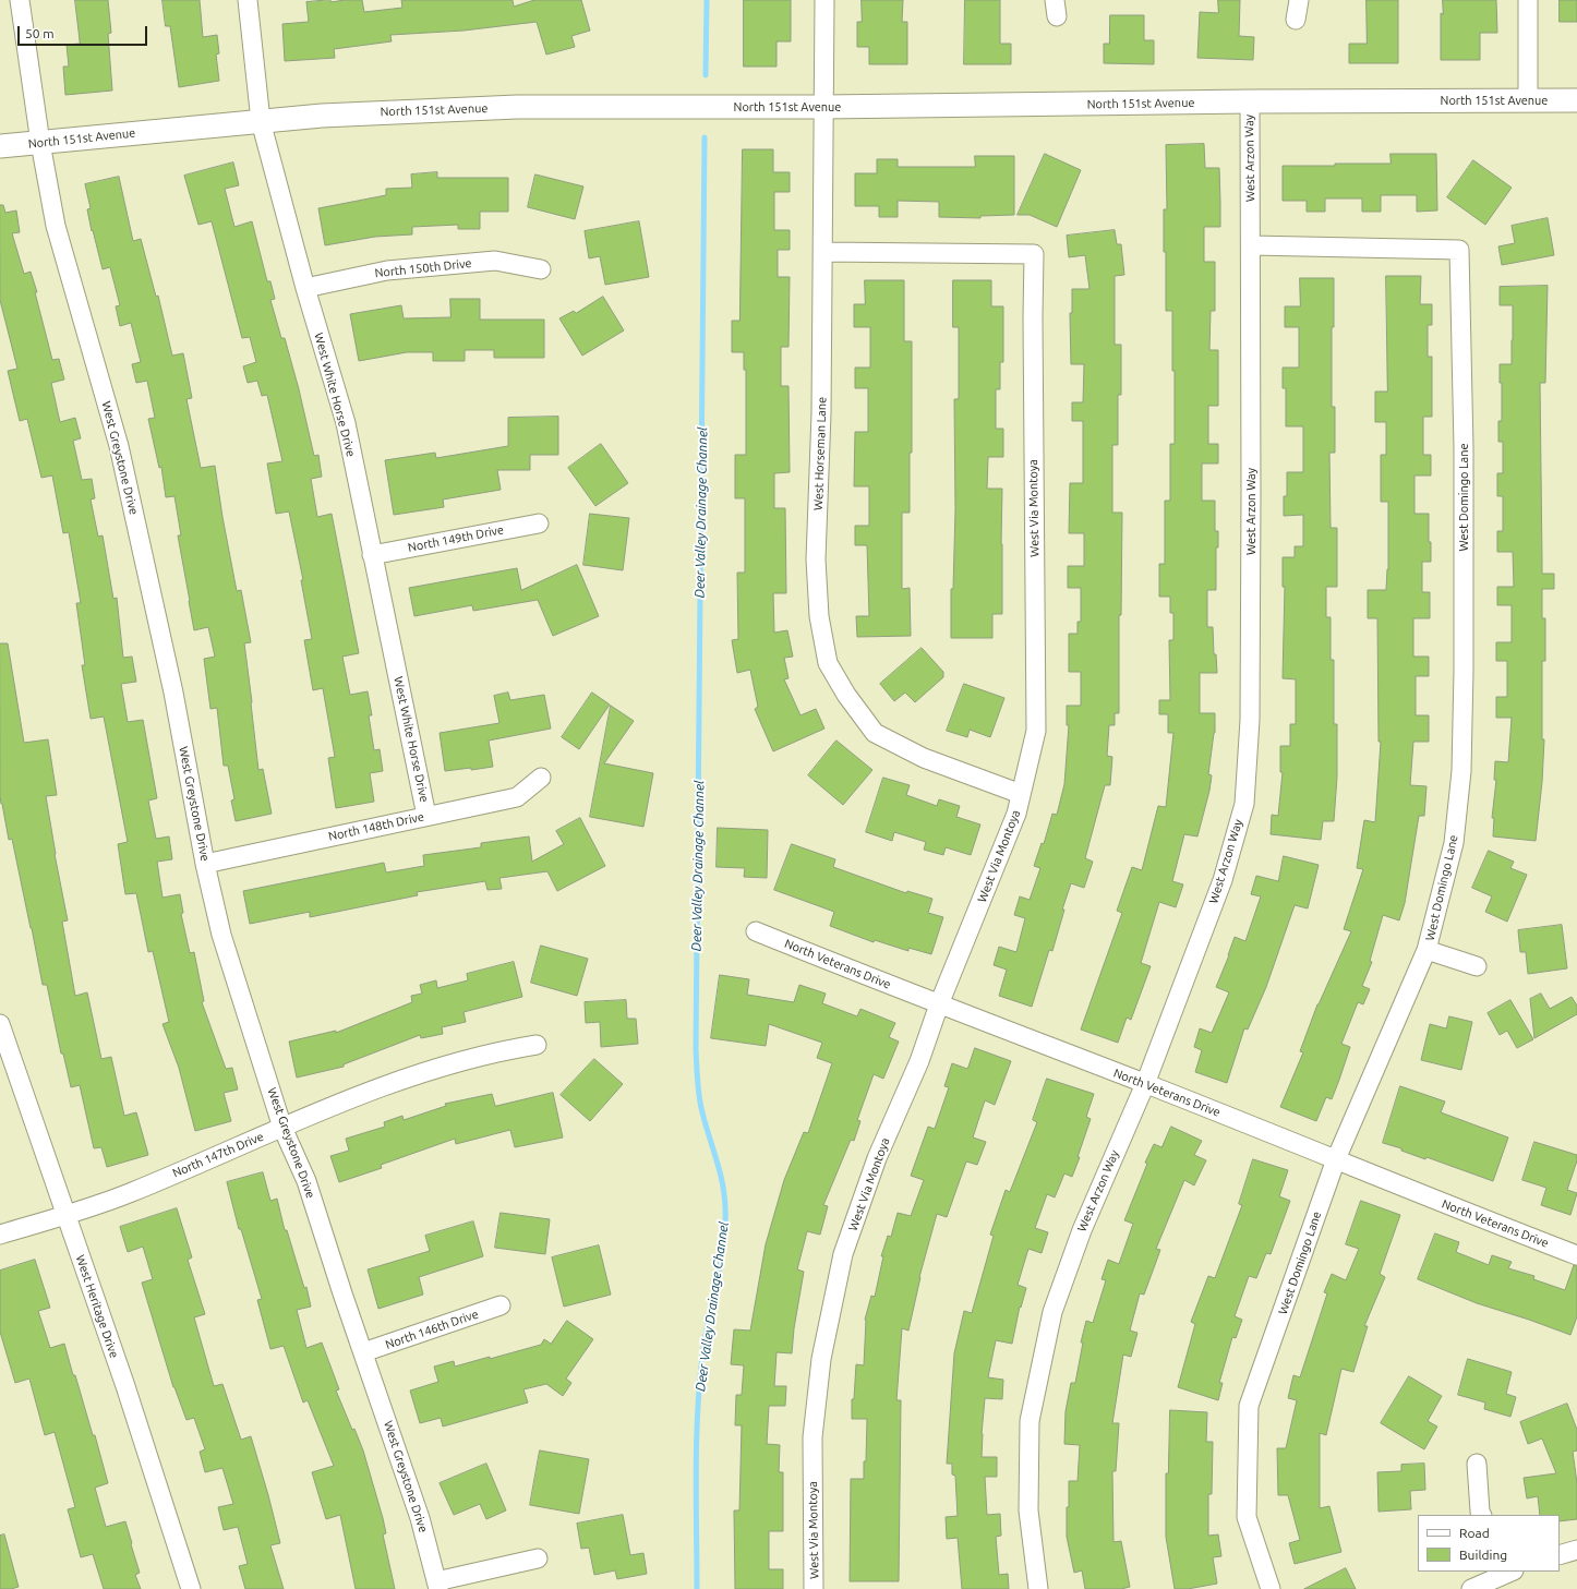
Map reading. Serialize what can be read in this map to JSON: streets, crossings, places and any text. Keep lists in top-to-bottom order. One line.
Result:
{"streets":{"street":["North 151st Avenue","West Arzon Way","North 150th Drive","West White Horse Drive","West Horseman Lane","West Greystone Drive","West Domingo Lane","West Via Montoya","North 149th Drive","North 148th Drive","North Veterans Drive","North 147th Drive","West Heritage Drive","North 146th Drive"]},"crossings":[["North 151st Avenue","West Arzon Way"],["North 151st Avenue","West White Horse Drive"],["North 151st Avenue","West Horseman Lane"],["North 151st Avenue","West Greystone Drive"],["West Arzon Way","West Domingo Lane"],["West Arzon Way","North Veterans Drive"],["North 150th Drive","West White Horse Drive"],["West White Horse Drive","North 149th Drive"],["West White Horse Drive","North 148th Drive"],["West Horseman Lane","West Via Montoya"],["West Greystone Drive","North 148th Drive"],["West Greystone Drive","North 147th Drive"],["West Greystone Drive","North 146th Drive"],["West Domingo Lane","North Veterans Drive"],["West Via Montoya","North Veterans Drive"],["North 147th Drive","West Heritage Drive"]],"water":["Deer Valley Drainage Channel"],"legend":["Road","Building"],"scale_bar":"50 m"}
